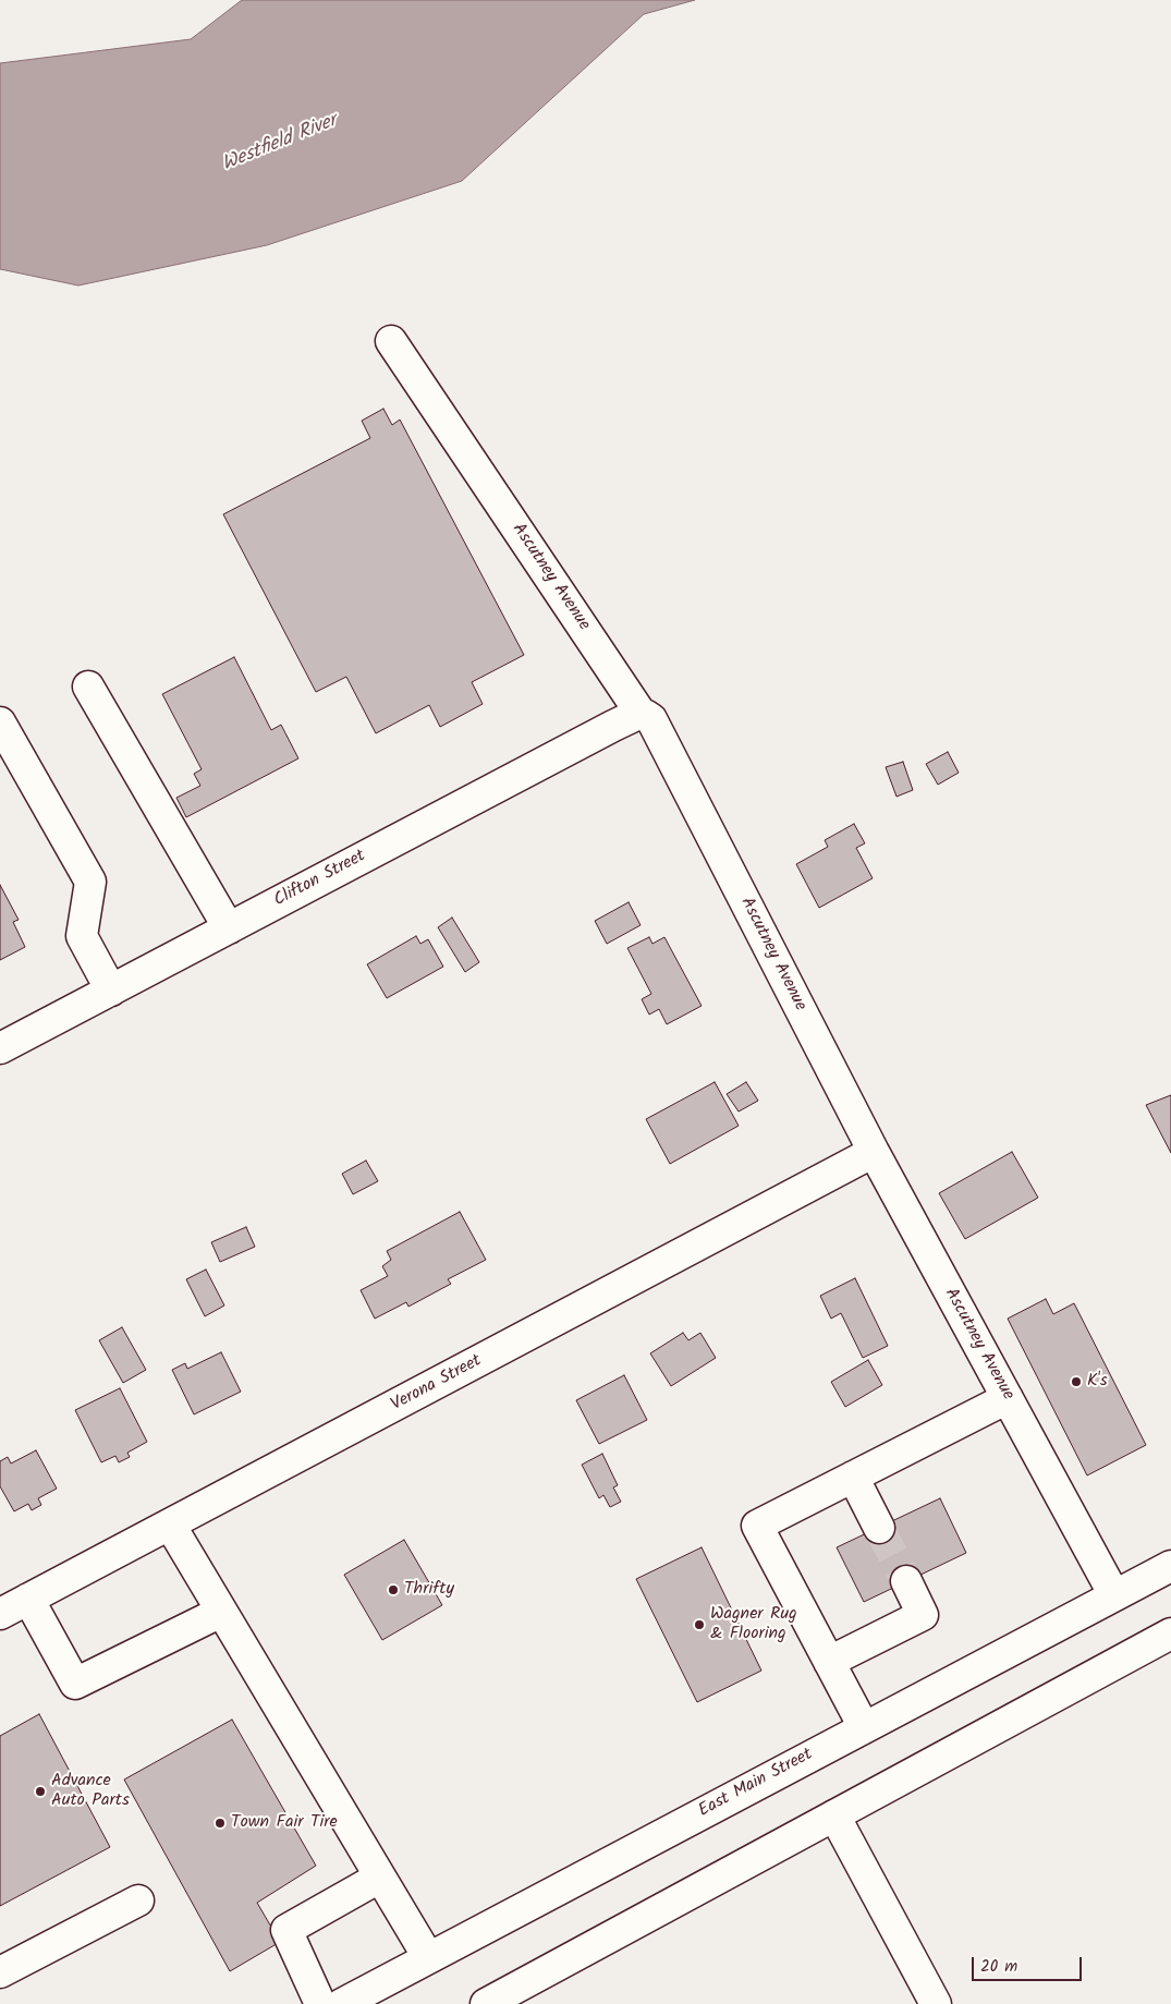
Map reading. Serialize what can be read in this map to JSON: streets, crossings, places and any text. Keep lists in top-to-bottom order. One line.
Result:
{"streets":{"street":["Ascutney Avenue","Clifton Street","Verona Street","East Main Street"]},"crossings":[["Ascutney Avenue","Clifton Street"],["Ascutney Avenue","Verona Street"],["Ascutney Avenue","East Main Street"]],"water":["Westfield River"],"places":["K's","Thrifty","Wagner Rug & Flooring","Advance Auto Parts","Town Fair Tire"],"scale_bar":"20 m"}
